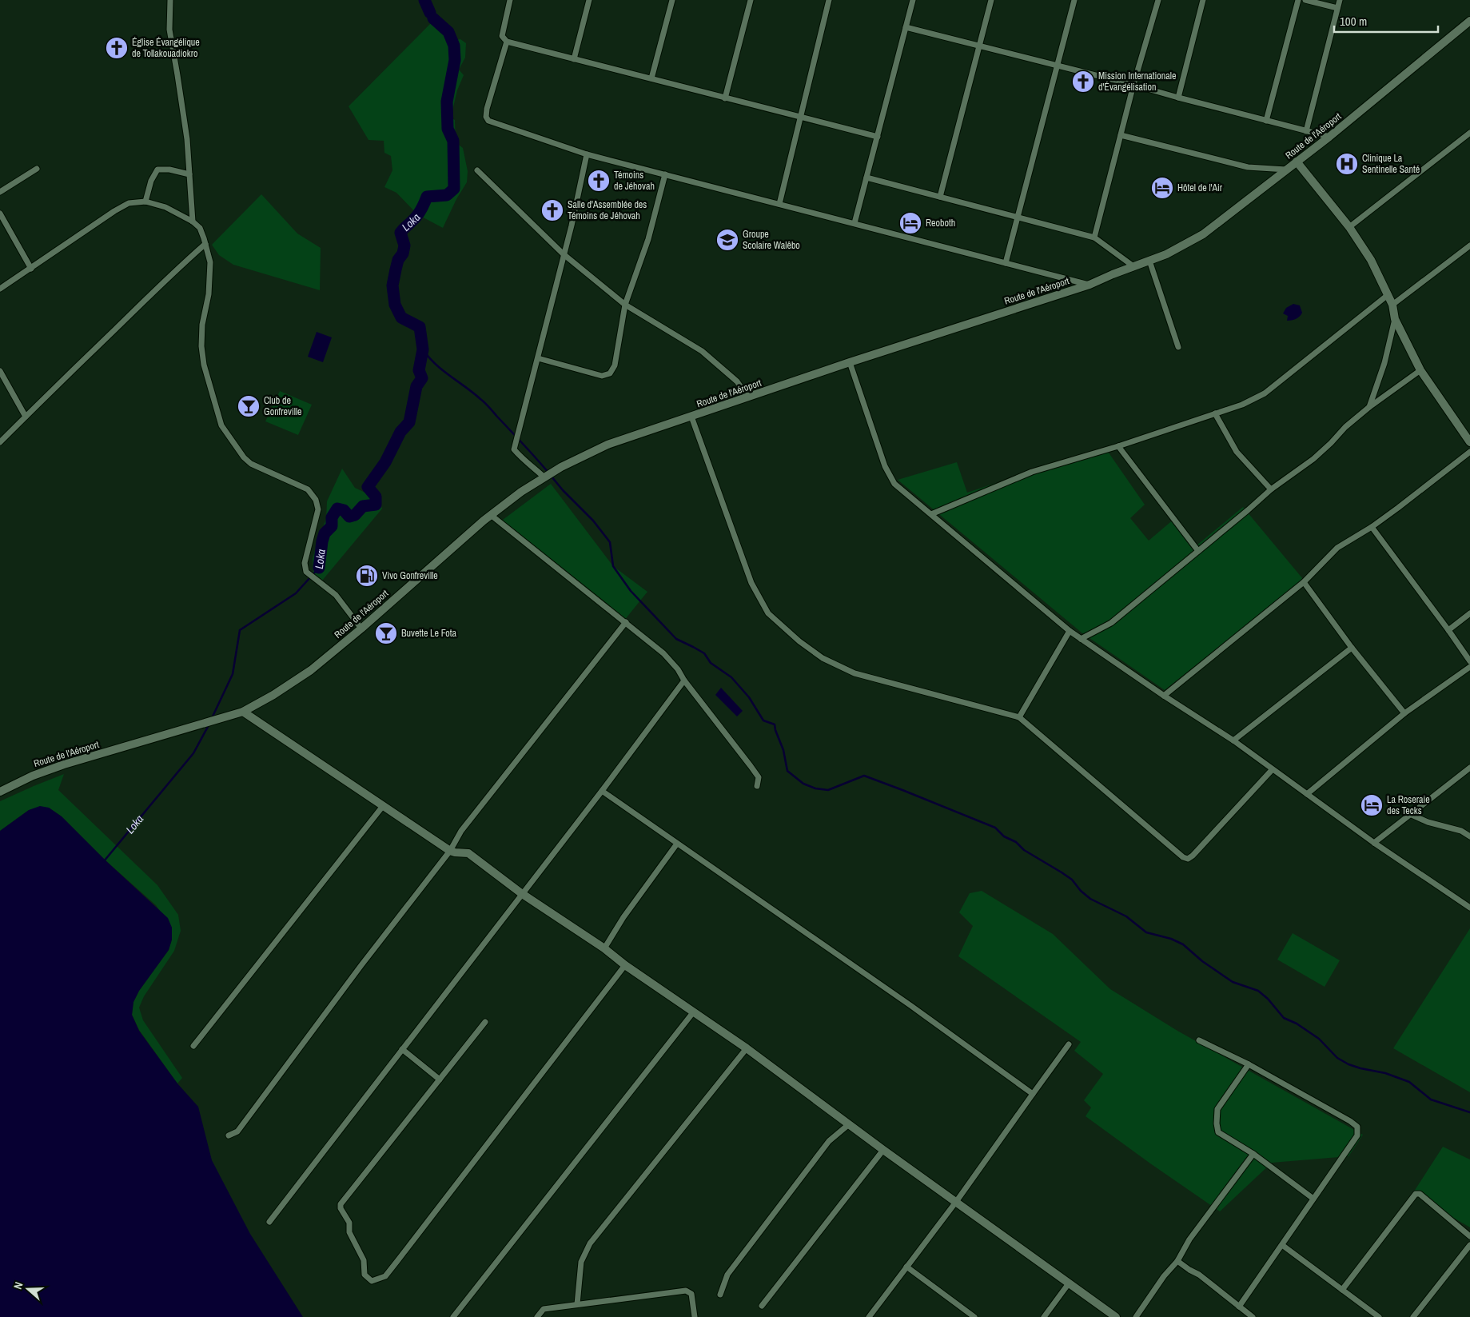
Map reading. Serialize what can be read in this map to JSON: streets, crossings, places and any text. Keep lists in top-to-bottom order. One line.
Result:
{"streets":{"main road":["Route de l'Aéroport"]},"water":["Loka"],"places":{"church":["Église Évangélique de Tollakouadiokro","Mission Internationale d'Évangélisation","Témoins de Jéhovah","Salle d'Assemblée des Témoins de Jéhovah"],"hospital":["Clinique La Sentinelle Santé"],"hotel":["Hôtel de l'Air","Reoboth","La Roseraie des Tecks"],"school or university":["Groupe Scolaire Walêbo"],"bar":["Club de Gonfreville","Buvette Le Fota"],"fuel station":["Vivo Gonfreville"]},"scale_bar":"100 m","north":"left"}
